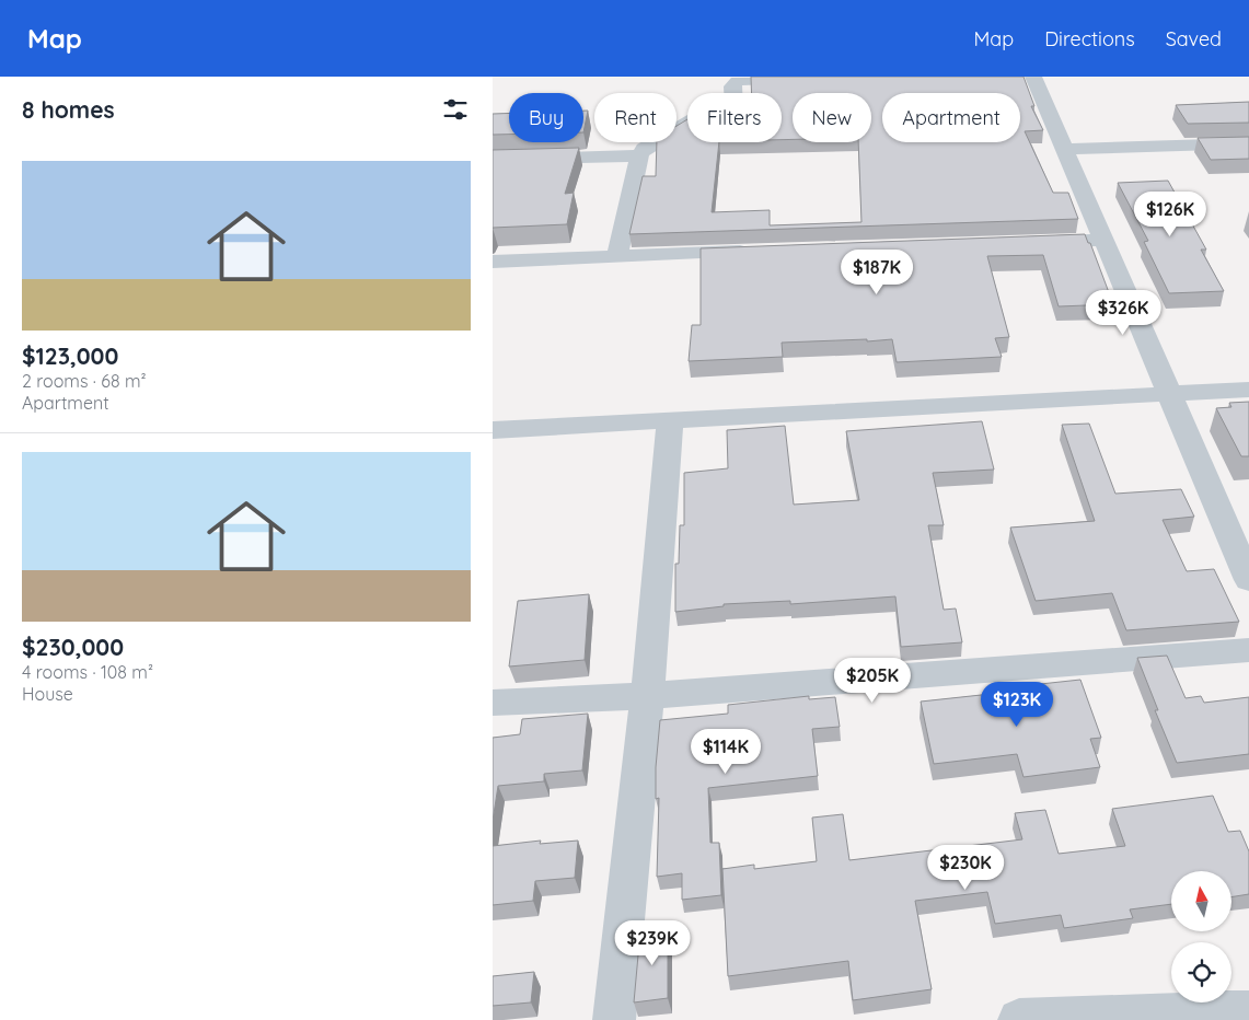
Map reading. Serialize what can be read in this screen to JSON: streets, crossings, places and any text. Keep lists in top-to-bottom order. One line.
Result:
{"north":"top","page":{"header":"Map","nav":["Map","Directions","Saved"],"heading":"8 homes","chip":["Buy","Rent","Filters","New","Apartment"],"list":[{"name":"$123,000","note":"2 rooms · 68 m² · Apartment"},{"name":"$230,000","note":"4 rooms · 108 m² · House"}],"price":["$126K","$187K","$326K","$205K","$123K","$114K","$230K","$239K"]}}
